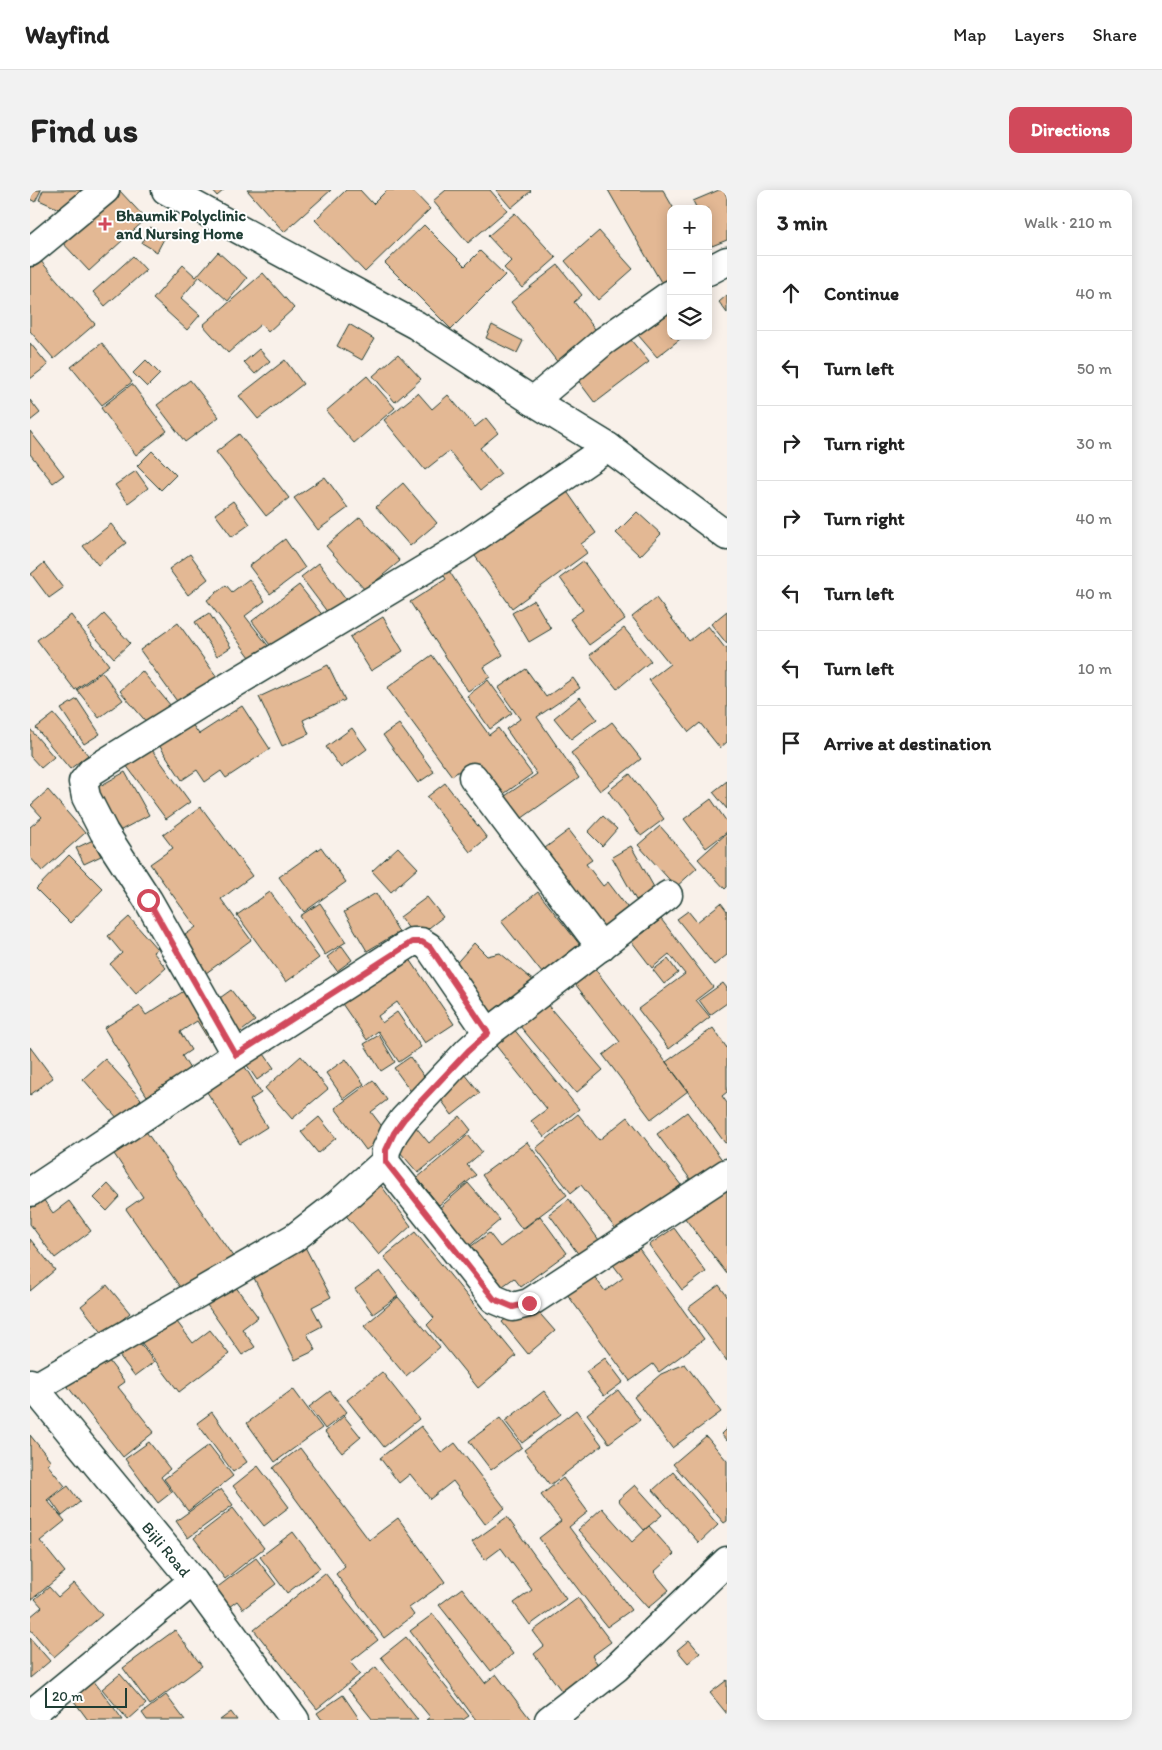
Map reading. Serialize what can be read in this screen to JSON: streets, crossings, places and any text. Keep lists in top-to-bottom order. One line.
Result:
{"streets":{"street":["Bijli Road"]},"places":{"health":["Bhaumik Polyclinic and Nursing Home"]},"scale_bar":"20 m","page":{"header":"Wayfind","nav":["Map","Layers","Share"],"buttons":"Directions","title":"Find us","heading":["3 min","Walk · 210 m"],"map_buttons":["+","−"],"list":[["Continue","40 m"],["Turn left","50 m"],["Turn right","30 m"],["Turn right","40 m"],["Turn left","40 m"],["Turn left","10 m"],"Arrive at destination"],"scale":"20 m"}}
